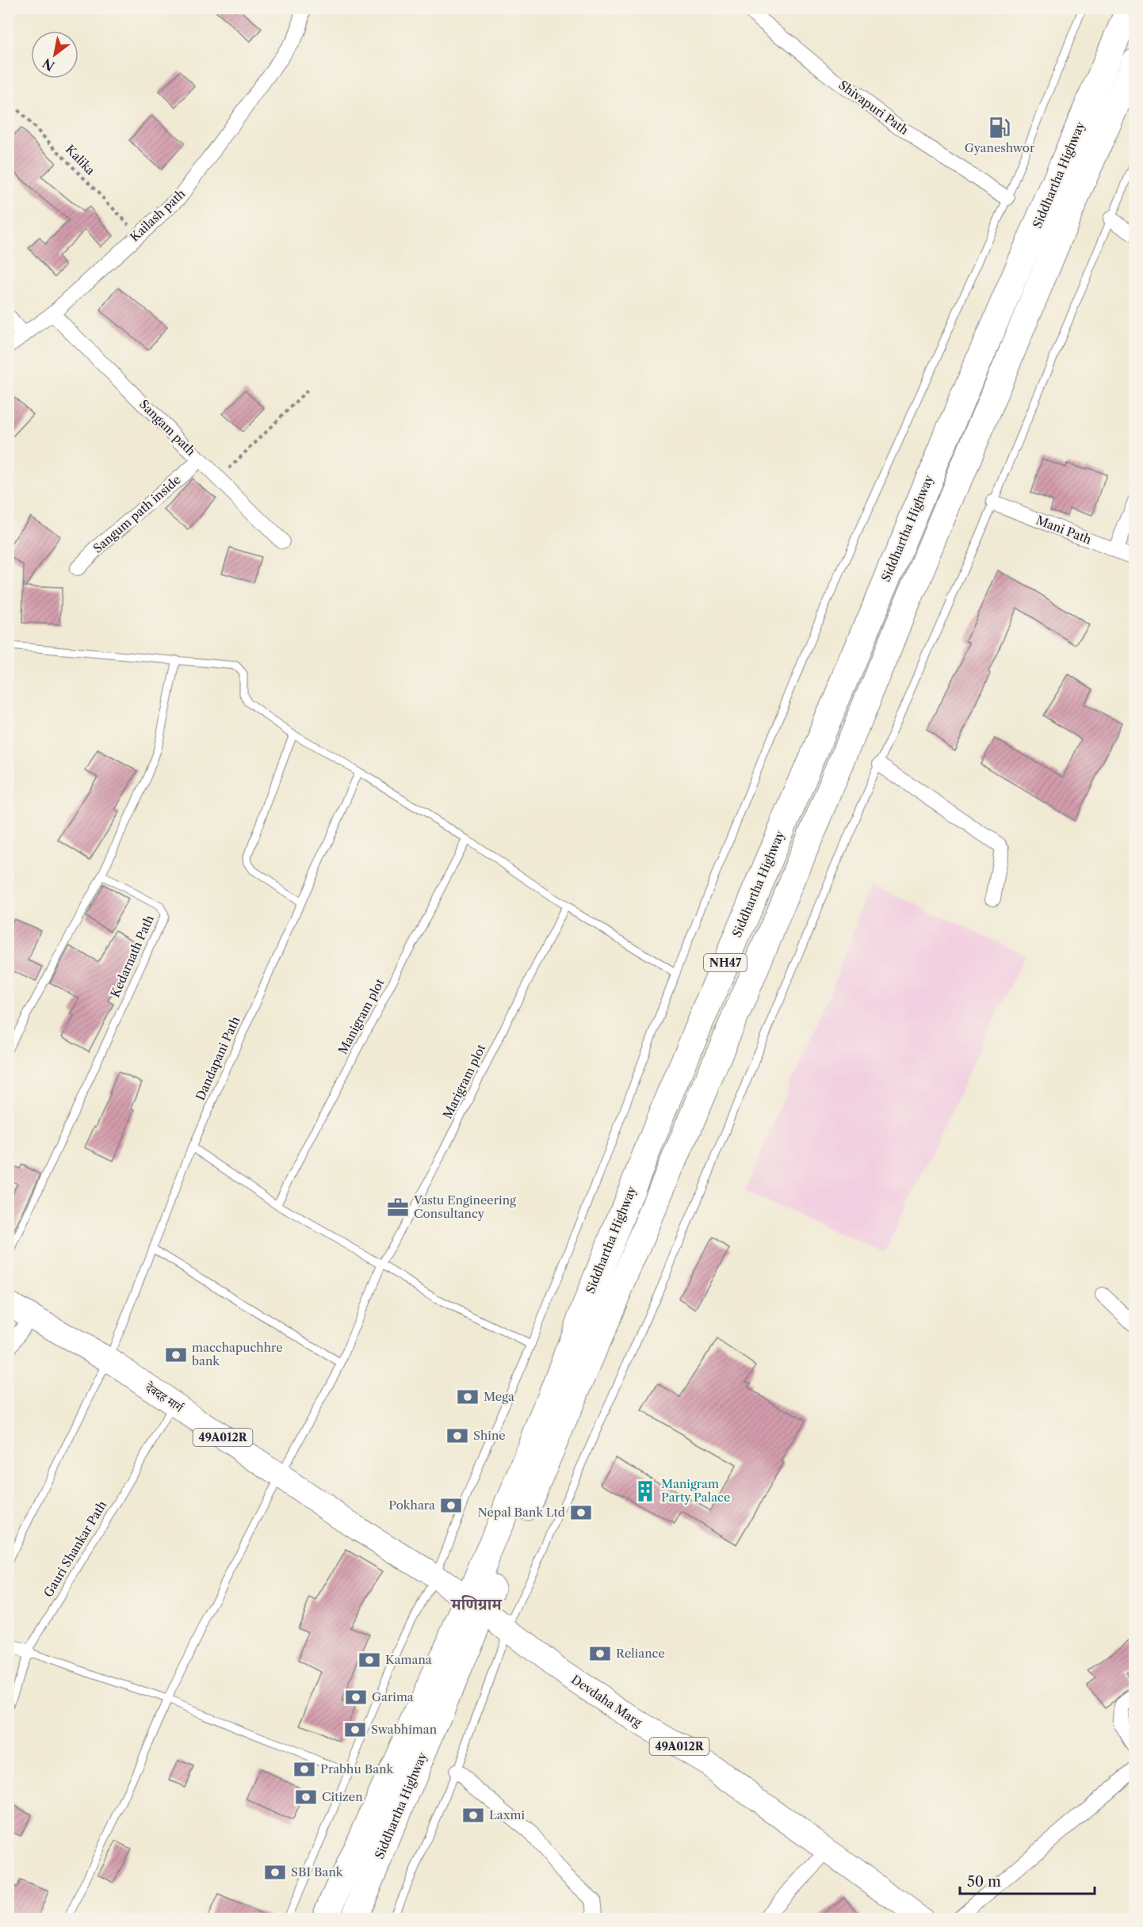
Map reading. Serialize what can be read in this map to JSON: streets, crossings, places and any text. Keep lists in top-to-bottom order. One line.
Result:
{"streets":{"highway":["Siddhartha Highway","NH47"],"main road":["देवदह मार्ग","49A012R","Devdaha Marg"],"street":["Shivapuri Path","Kailash path","Sangam path","Sangum path inside","Mani Path"],"lane":["Kedarnath Path","Manigram plot","Dandapani Path","Marigram plot","Gauri Shankar Path"],"path":["Kalika"]},"crossings":[["Kalika","Kailash path"],["Siddhartha Highway","Devdaha Marg"],["Kailash path","Sangam path"],["Sangam path","Sangum path inside"],["Dandapani Path","देवदह मार्ग"],["Marigram plot","देवदह मार्ग"],["देवदह मार्ग","Gauri Shankar Path"],["देवदह मार्ग","Devdaha Marg"]],"districts":["मणिग्राम"],"places":{"fuel station":["Gyaneshwor"],"office":["Vastu Engineering Consultancy"],"bank":["macchapuchhre bank","Mega","Shine","Pokhara","Nepal Bank Ltd","Reliance","Kamana","Garima","Swabhiman","Prabhu Bank","Citizen","Laxmi","SBI Bank"],"building":["Manigram Party Palace"]},"scale_bar":"50 m","north":"bottom left"}
